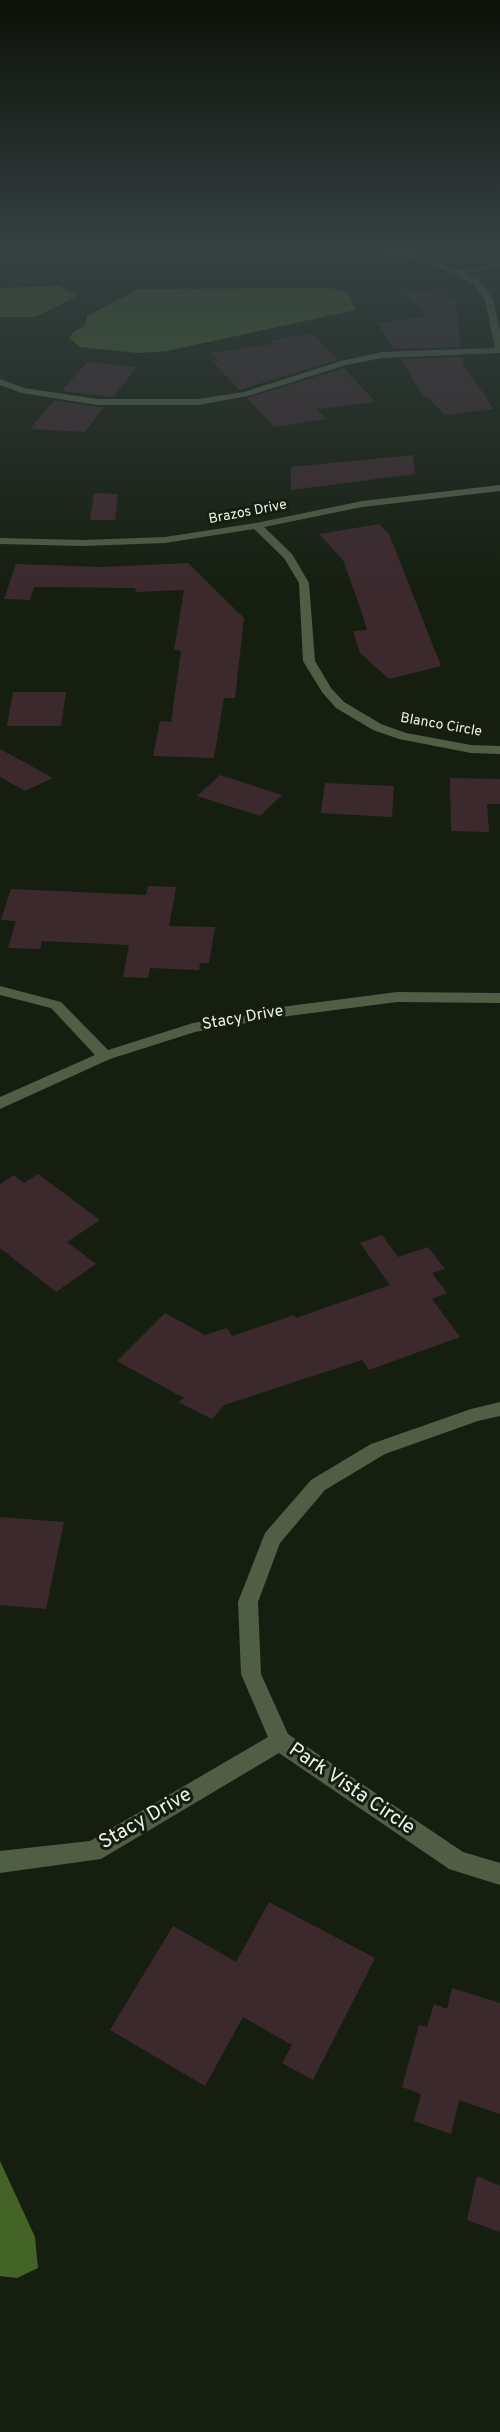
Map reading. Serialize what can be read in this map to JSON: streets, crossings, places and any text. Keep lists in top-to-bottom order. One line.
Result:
{"streets":{"street":["Brazos Drive","Blanco Circle","Stacy Drive","Park Vista Circle"]},"crossings":[["Brazos Drive","Blanco Circle"],["Stacy Drive","Park Vista Circle"]]}
